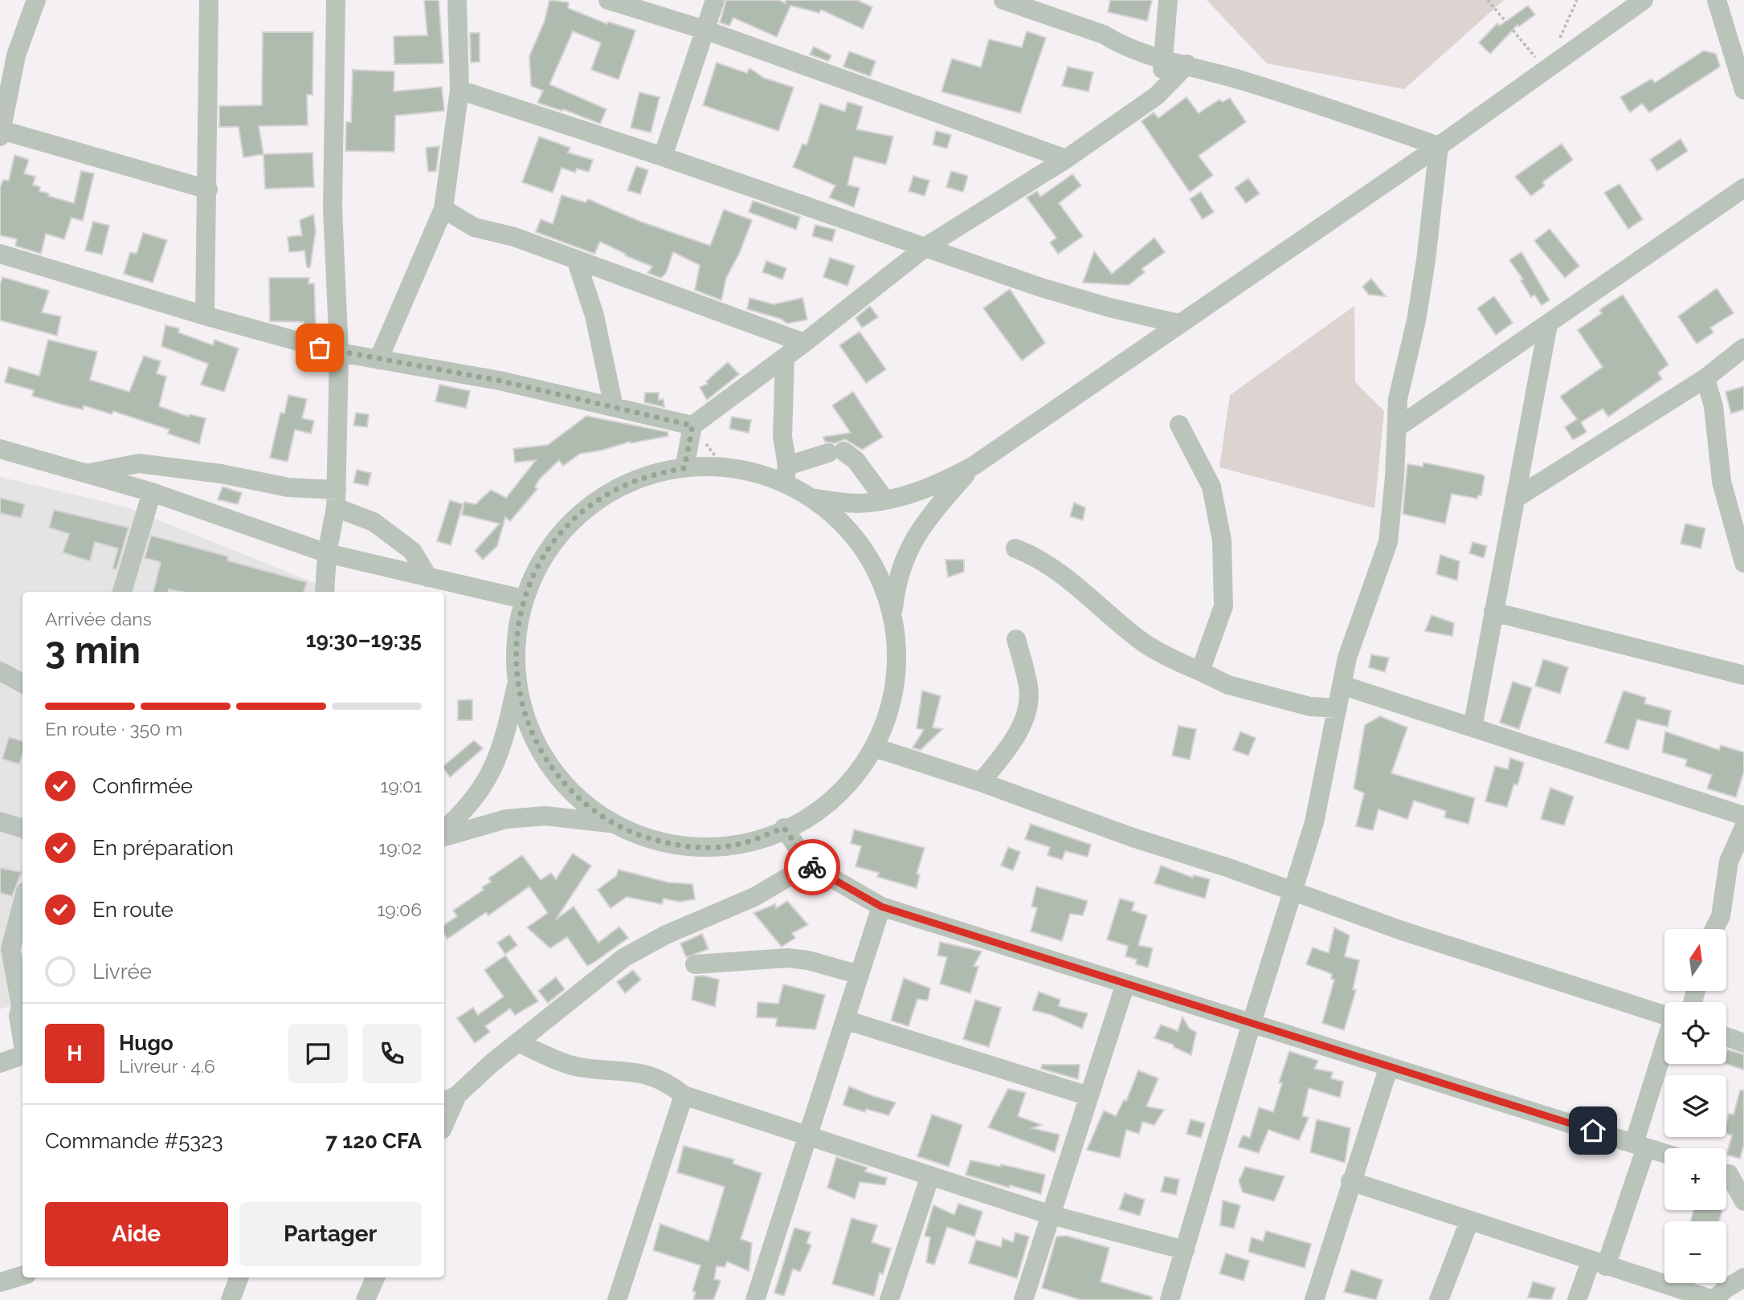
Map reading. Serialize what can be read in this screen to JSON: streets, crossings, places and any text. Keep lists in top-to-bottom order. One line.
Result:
{"north":"top","page":{"heading":["3 min","Arrivée dans","19:30–19:35"],"panel":["Hugo","Livreur · 4.6","Commande #5323","7 120 CFA"],"bar":"En route · 350 m","list":[["Confirmée","19:01"],["En préparation","19:02"],["En route","19:06"],"Livrée"],"map_buttons":["+","−"],"round":"H","buttons":["Aide","Partager"]}}
